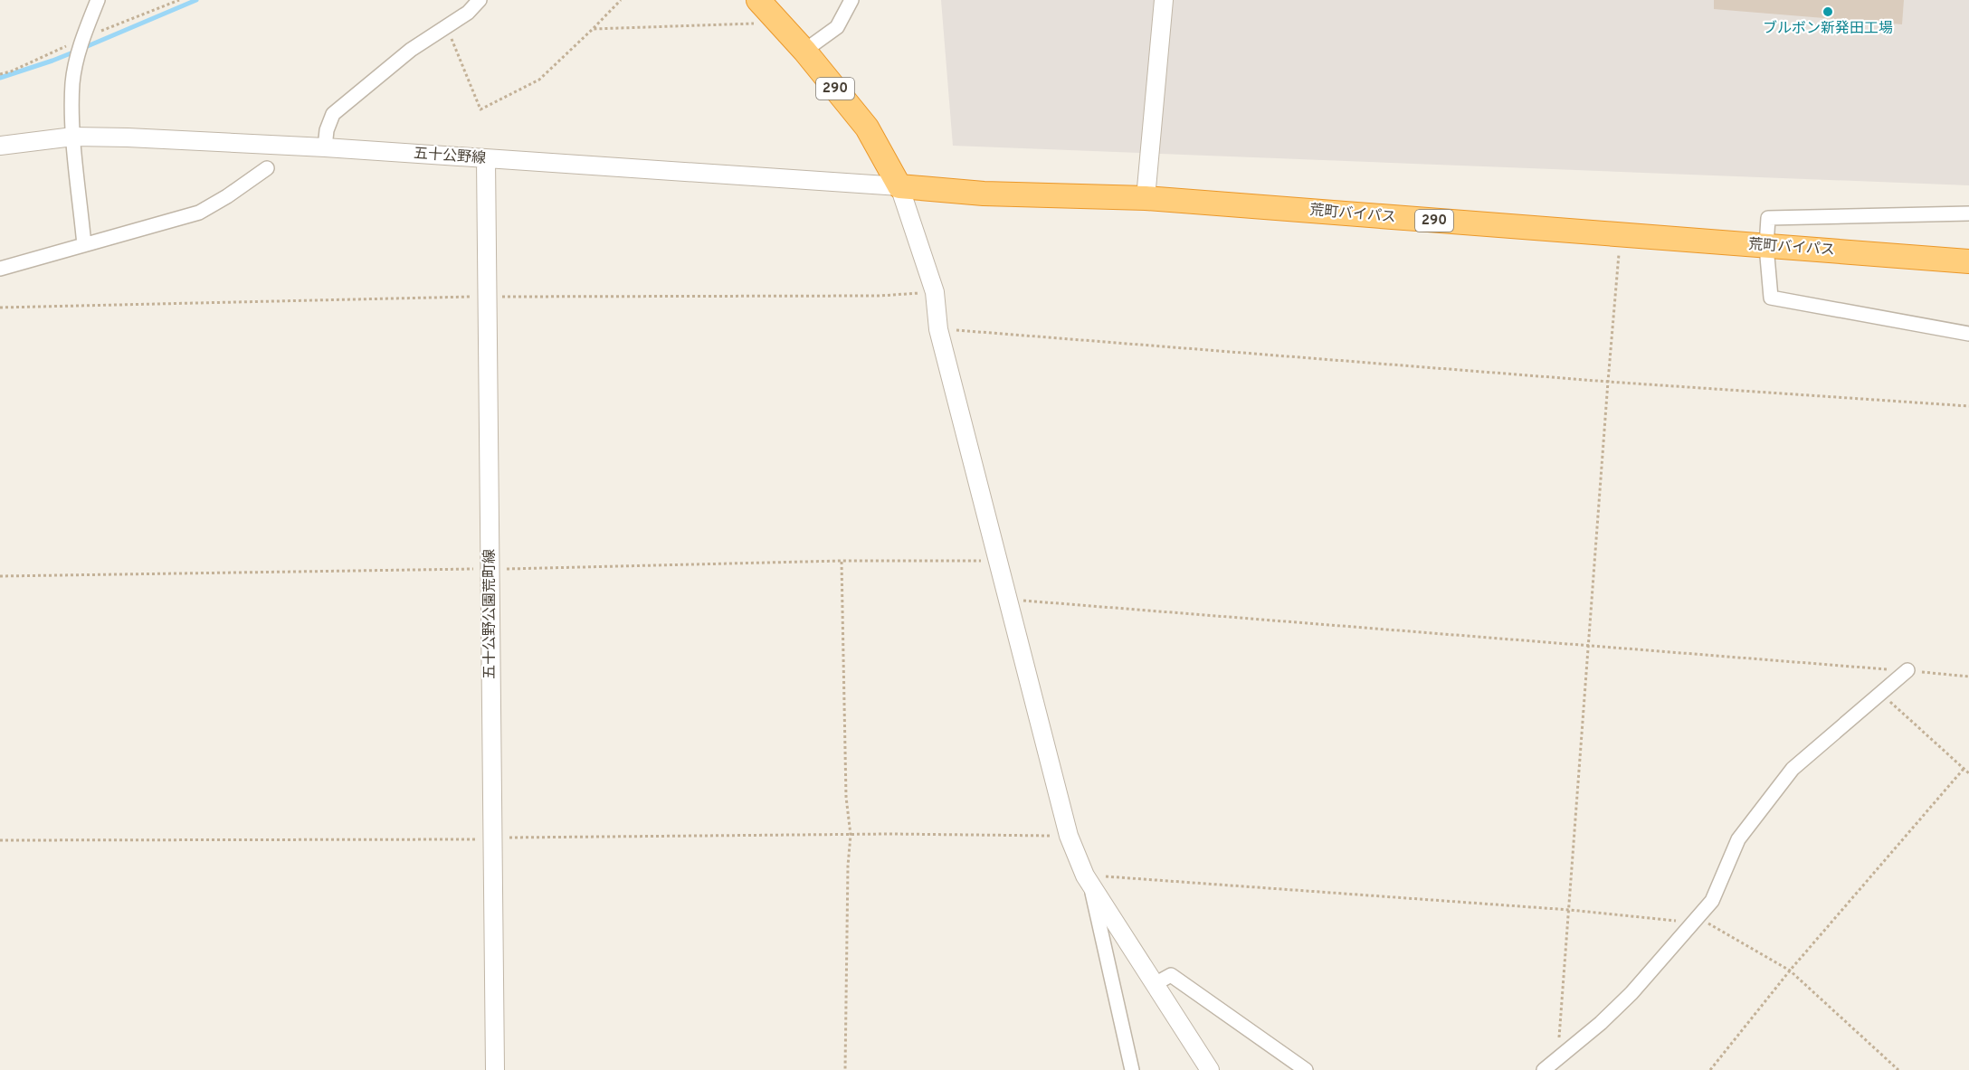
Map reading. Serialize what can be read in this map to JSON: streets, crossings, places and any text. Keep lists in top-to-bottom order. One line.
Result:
{"streets":{"highway":["290","荒町バイパス"],"street":["五十公野線","五十公野公園荒町線"]},"crossings":[["290","五十公野線"],["290","荒町バイパス"],["五十公野線","荒町バイパス"],["五十公野線","五十公野公園荒町線"]],"places":["ブルボン新発田工場"]}
